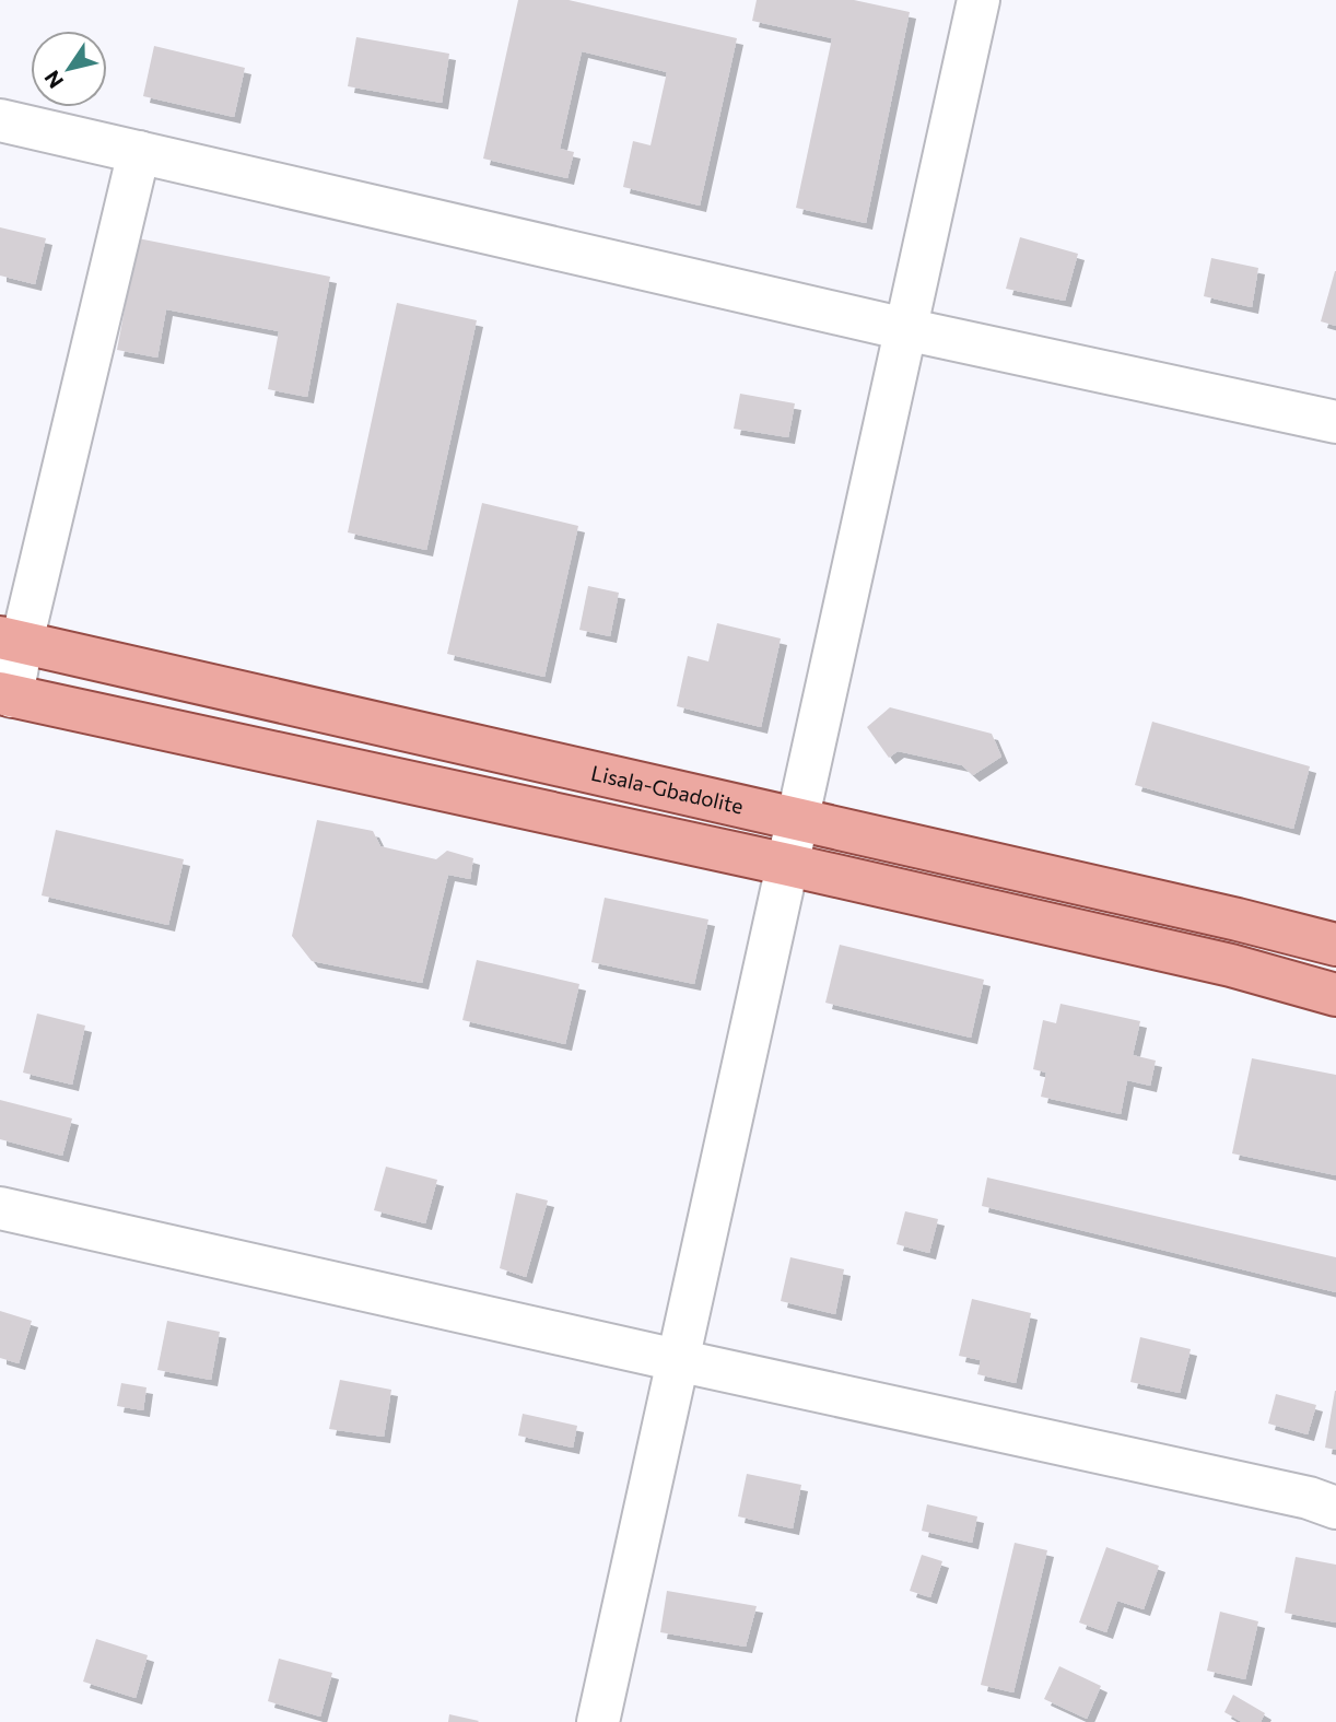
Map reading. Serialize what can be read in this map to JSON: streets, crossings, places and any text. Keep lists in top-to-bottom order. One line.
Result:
{"streets":{"main road":["Lisala-Gbadolite"]},"north":"bottom left"}
